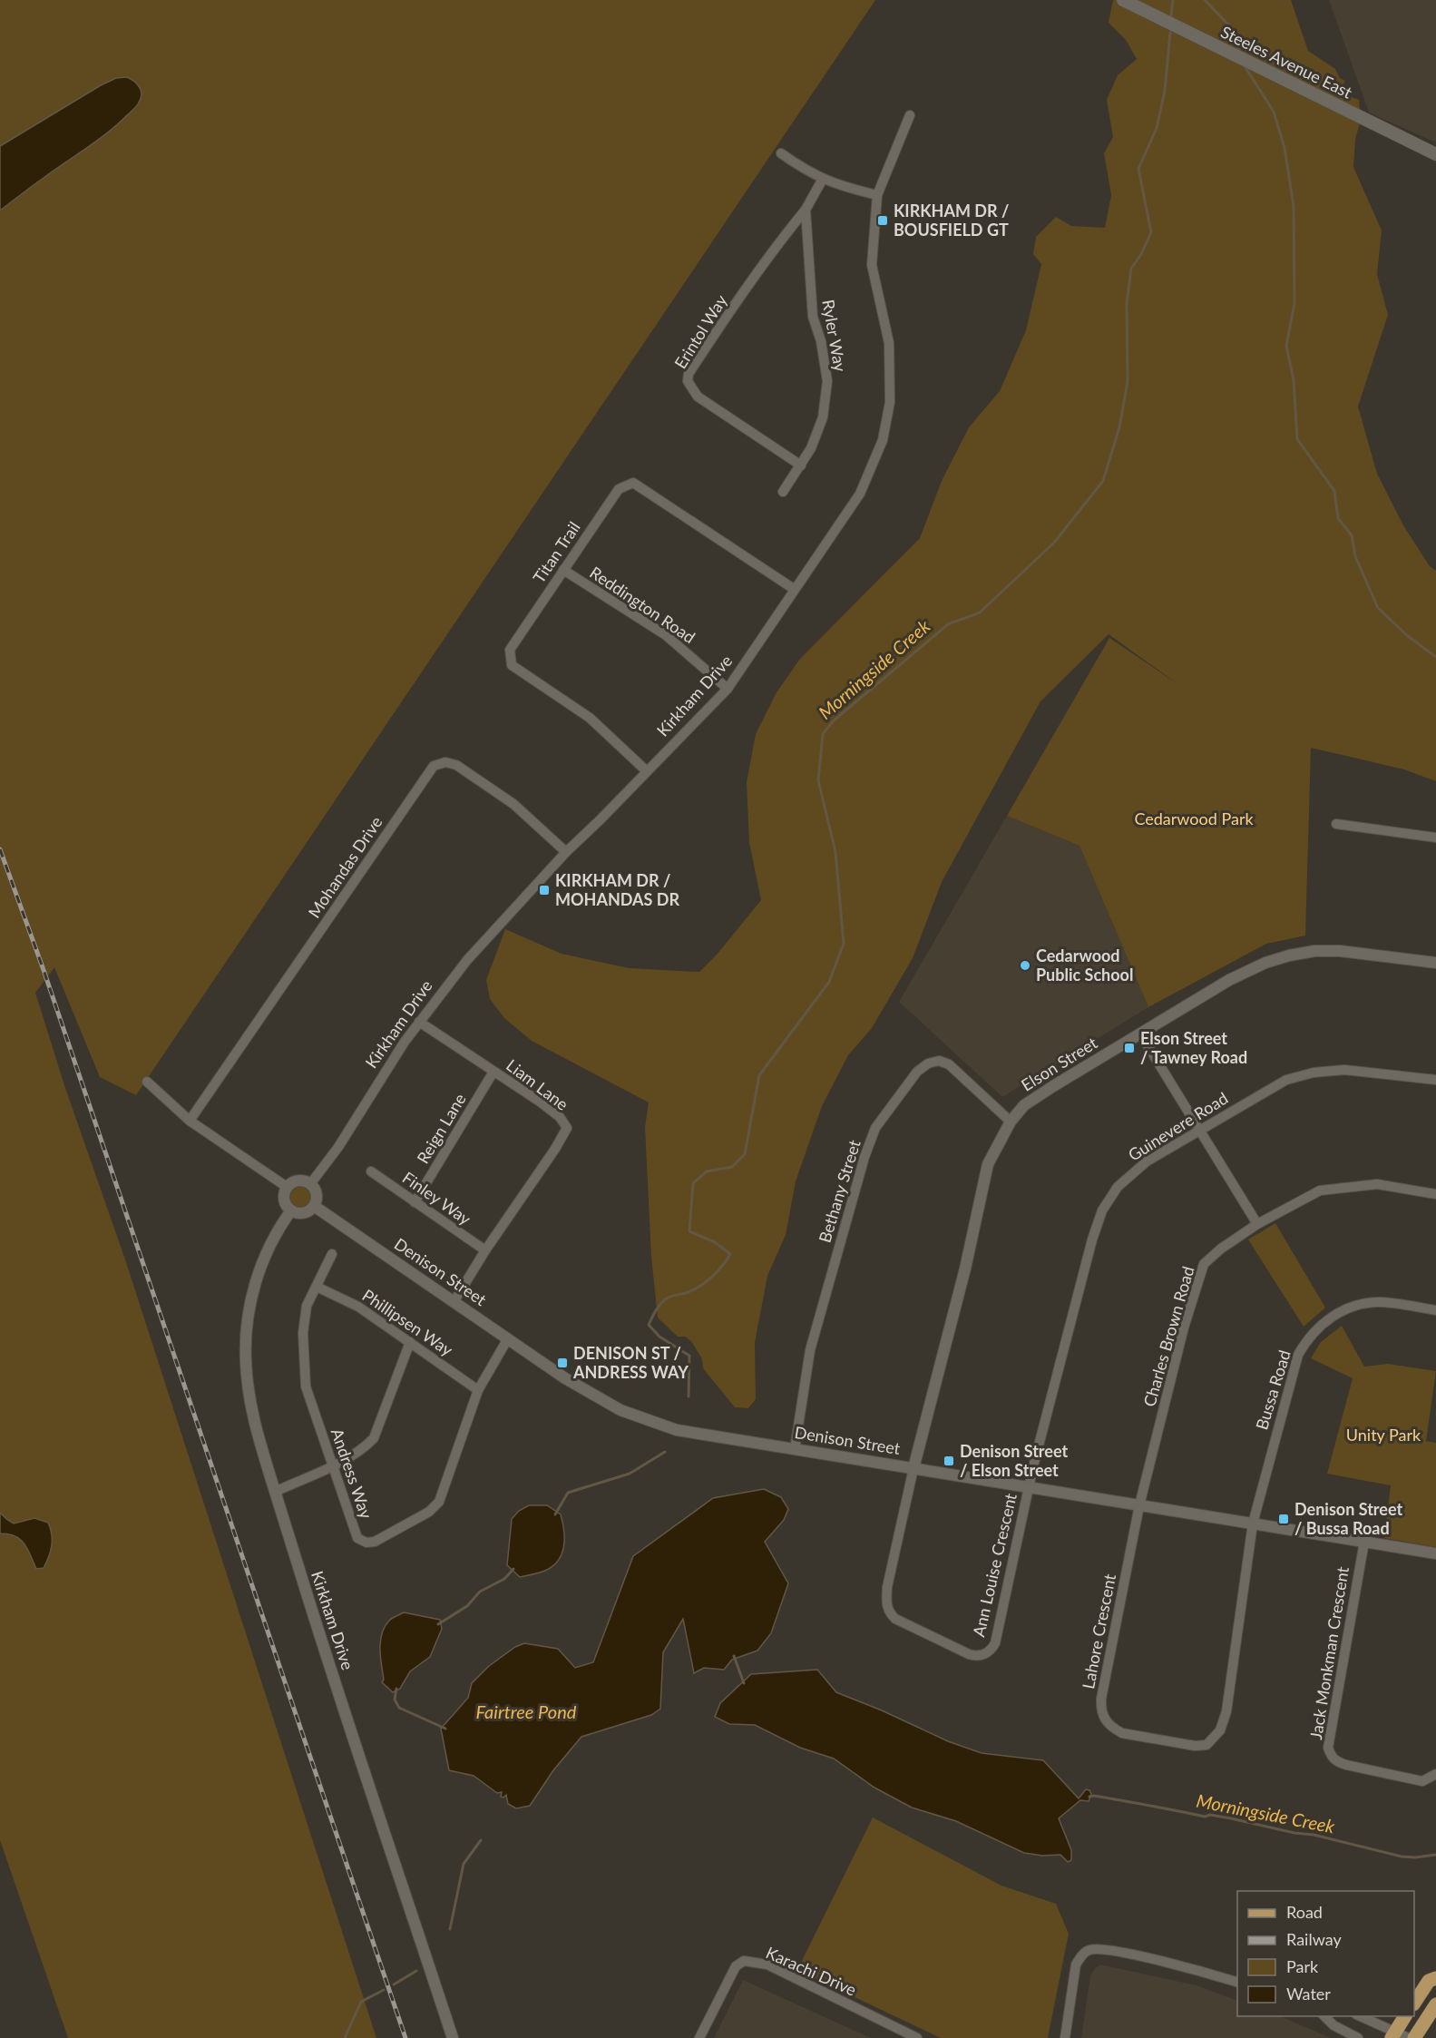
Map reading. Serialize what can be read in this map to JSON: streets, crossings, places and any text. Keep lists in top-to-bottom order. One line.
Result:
{"streets":{"main road":["Steeles Avenue East"],"street":["Erintol Way","Ryler Way","Titan Trail","Reddington Road","Kirkham Drive","Mohandas Drive","Elson Street","Liam Lane","Guinevere Road","Reign Lane","Bethany Street","Finley Way","Denison Street","Phillipsen Way","Charles Brown Road","Bussa Road","Andress Way","Ann Louise Crescent","Lahore Crescent","Jack Monkman Crescent","Karachi Drive"]},"crossings":[["Erintol Way","Ryler Way"],["Titan Trail","Reddington Road"],["Titan Trail","Kirkham Drive"],["Reddington Road","Kirkham Drive"],["Kirkham Drive","Mohandas Drive"],["Kirkham Drive","Liam Lane"],["Kirkham Drive","Denison Street"],["Elson Street","Bethany Street"],["Elson Street","Denison Street"],["Elson Street","Ann Louise Crescent"],["Liam Lane","Reign Lane"],["Liam Lane","Finley Way"],["Guinevere Road","Denison Street"],["Guinevere Road","Ann Louise Crescent"],["Reign Lane","Finley Way"],["Bethany Street","Denison Street"],["Denison Street","Charles Brown Road"],["Denison Street","Bussa Road"],["Denison Street","Andress Way"],["Denison Street","Ann Louise Crescent"],["Denison Street","Lahore Crescent"],["Denison Street","Jack Monkman Crescent"],["Phillipsen Way","Andress Way"],["Charles Brown Road","Lahore Crescent"],["Bussa Road","Lahore Crescent"]],"water":["Morningside Creek","Fairtree Pond"],"parks":["Cedarwood Park","Unity Park"],"places":{"transit":["KIRKHAM DR / BOUSFIELD GT","KIRKHAM DR / MOHANDAS DR","Elson Street / Tawney Road","DENISON ST / ANDRESS WAY","Denison Street / Elson Street","Denison Street / Bussa Road"],"other":["Cedarwood Public School"]},"legend":["Road","Railway","Park","Water"]}
